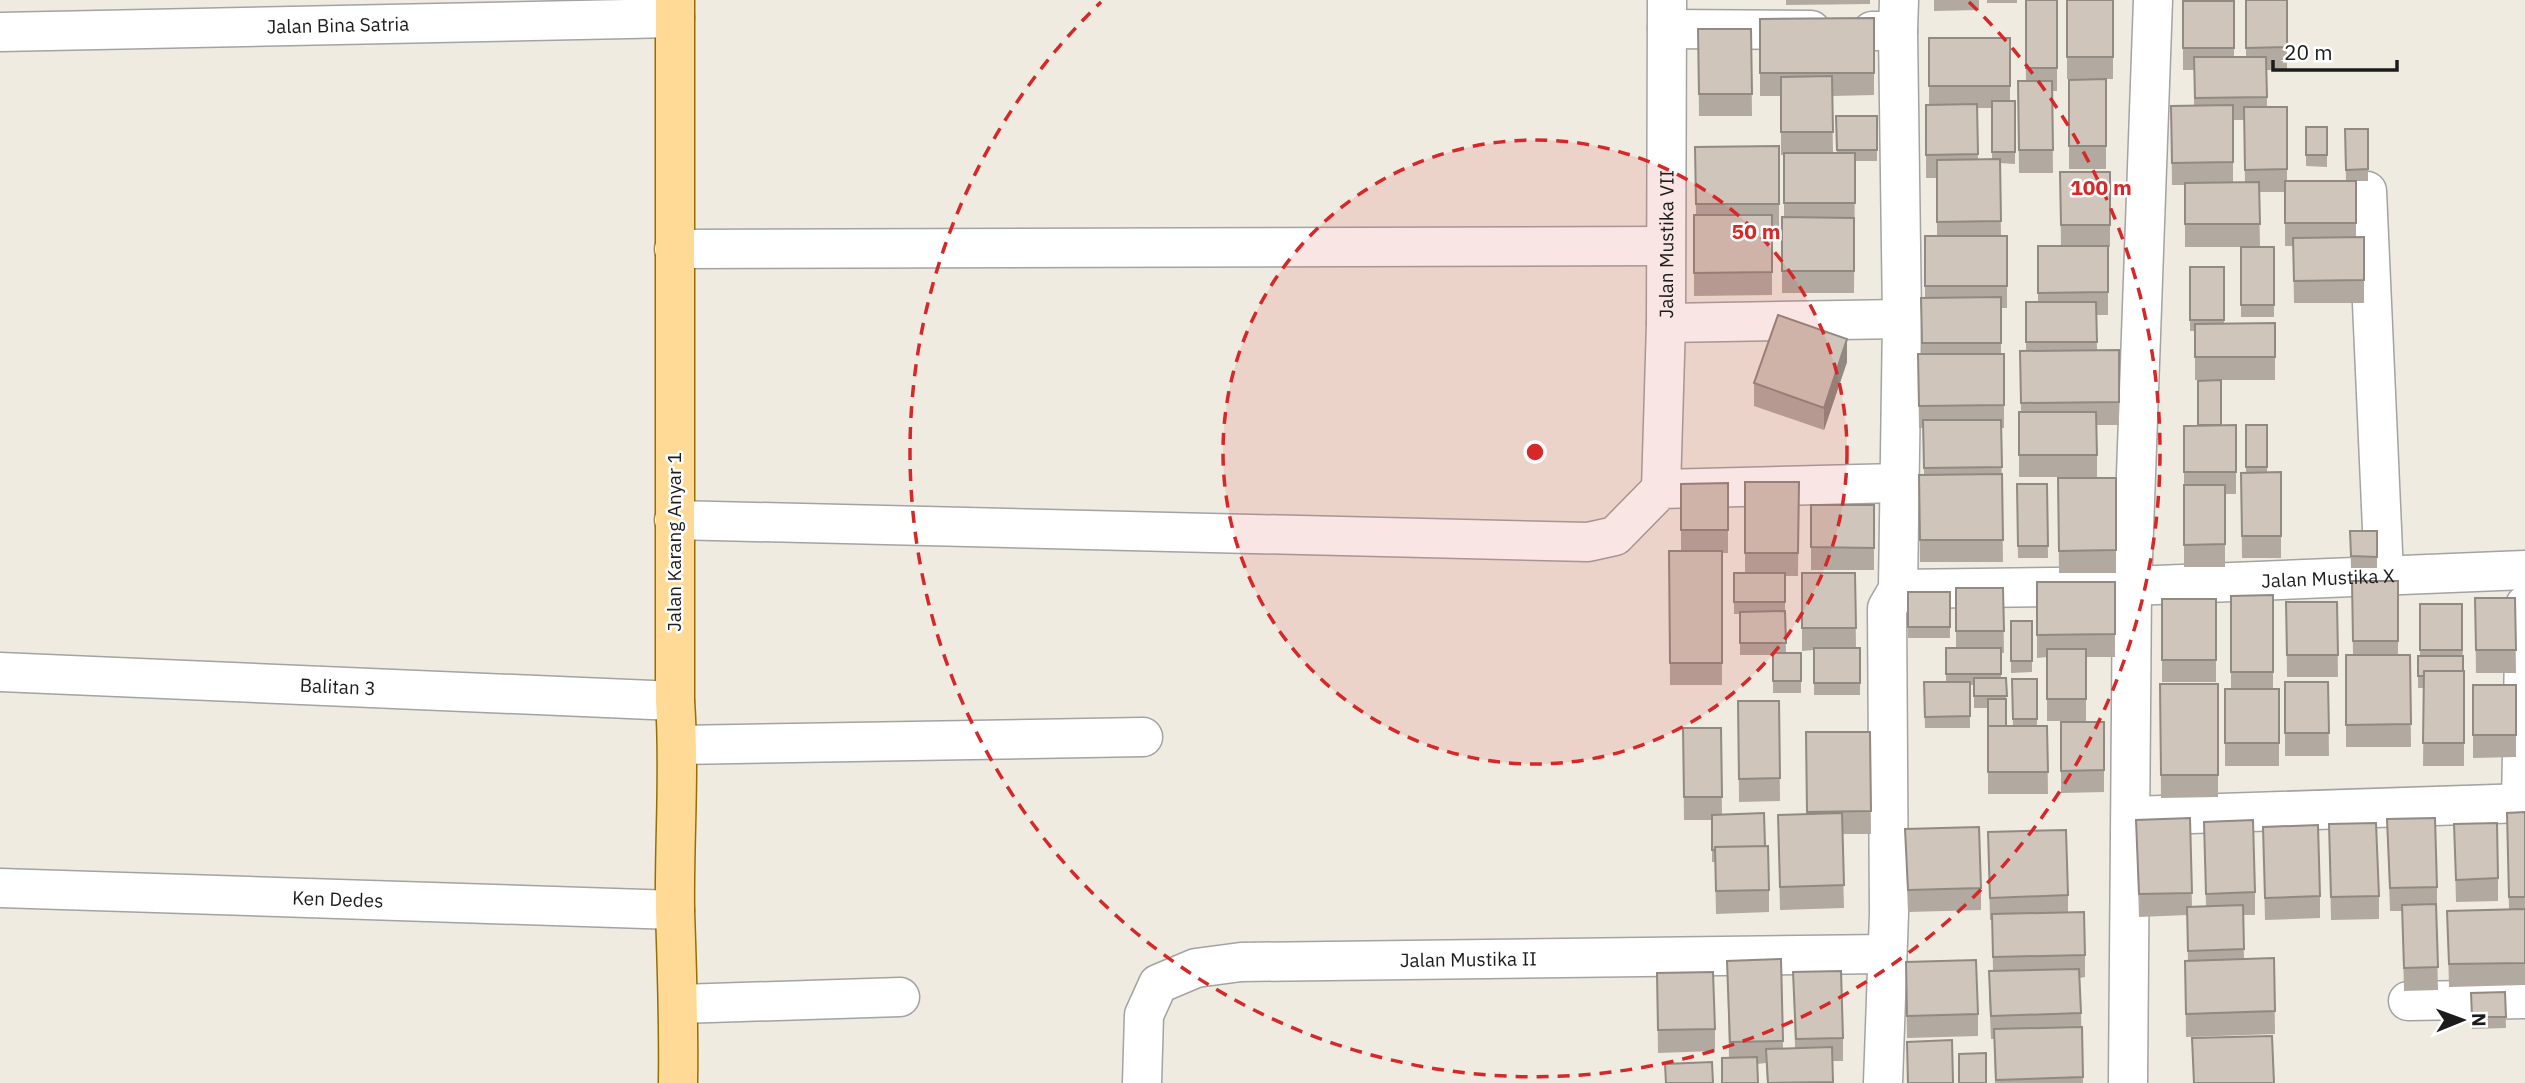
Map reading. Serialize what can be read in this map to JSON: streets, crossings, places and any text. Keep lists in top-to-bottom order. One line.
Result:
{"streets":{"main road":["Jalan Karang Anyar 1"],"street":["Jalan Bina Satria","Jalan Mustika VII","Jalan Mustika X","Balitan 3","Ken Dedes","Jalan Mustika II"]},"crossings":[["Jalan Bina Satria","Jalan Karang Anyar 1"],["Jalan Karang Anyar 1","Balitan 3"],["Jalan Karang Anyar 1","Ken Dedes"]],"scale_bar":"20 m","north":"right","rings":["100 m","50 m"]}
